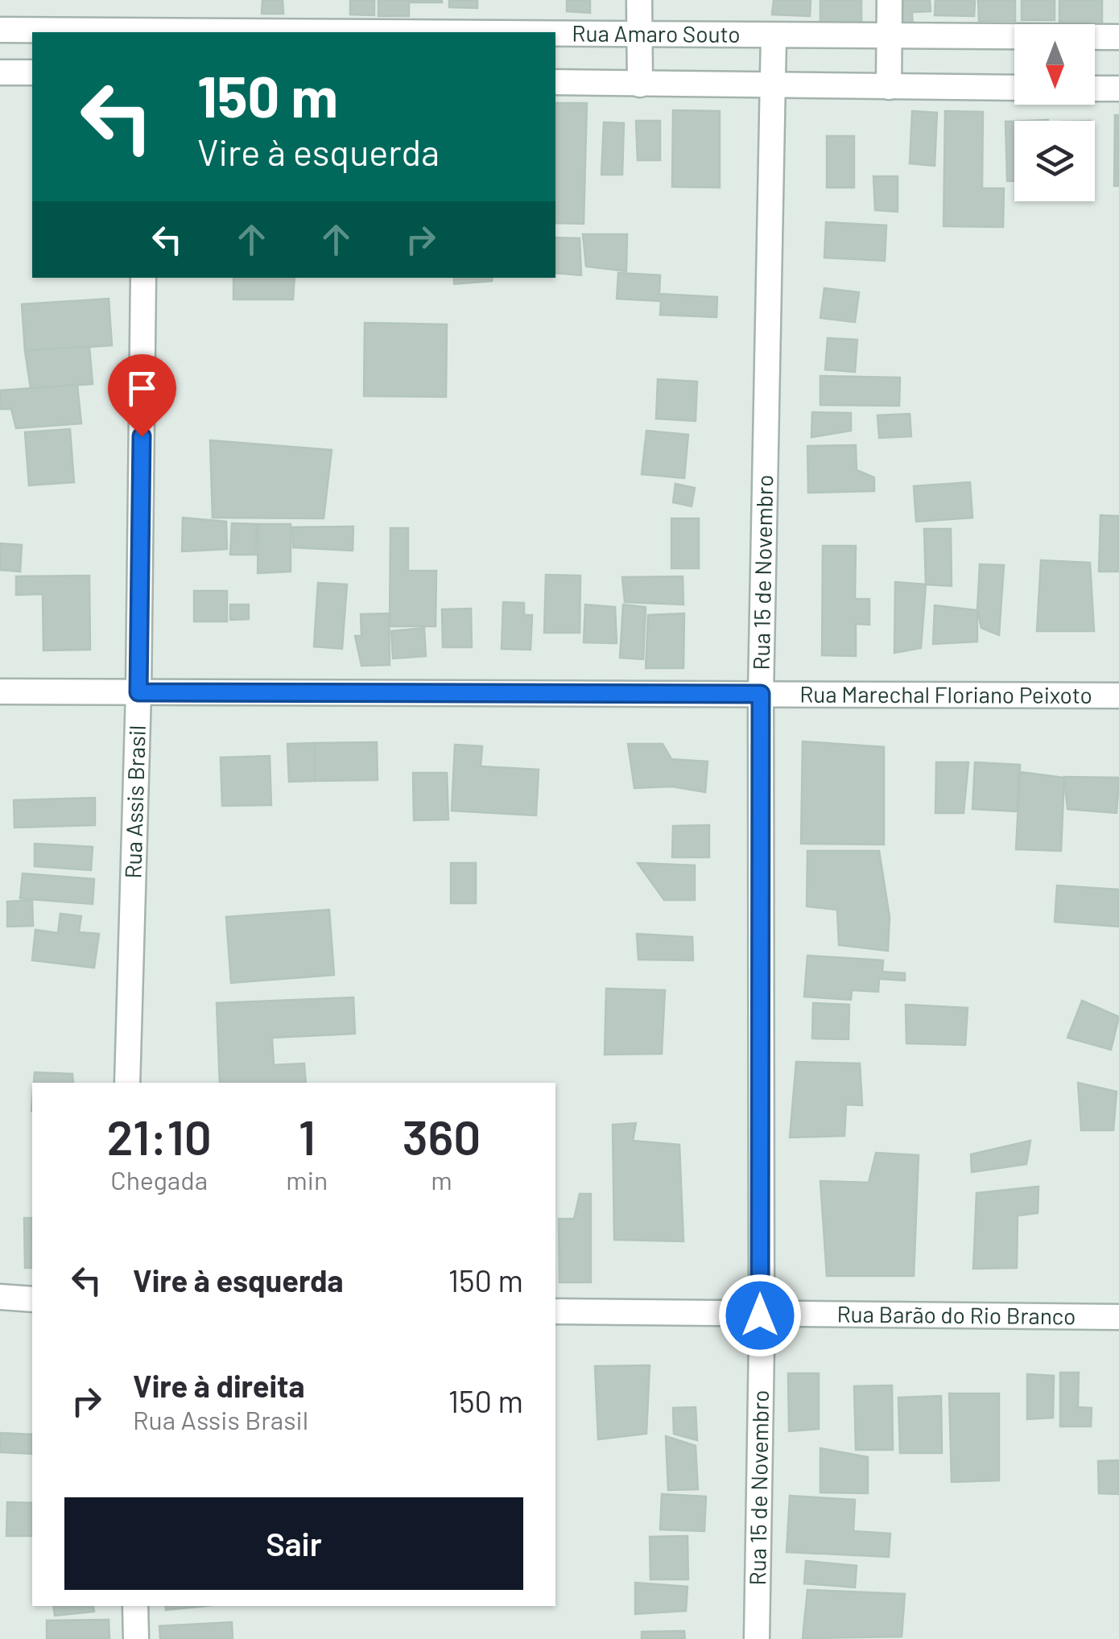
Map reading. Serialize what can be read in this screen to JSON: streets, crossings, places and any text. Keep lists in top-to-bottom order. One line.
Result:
{"streets":{"street":["Rua Amaro Souto","Rua 15 de Novembro","Rua Marechal Floriano Peixoto","Rua Assis Brasil","Rua Barão do Rio Branco"]},"crossings":[["Rua Amaro Souto","Rua 15 de Novembro"],["Rua 15 de Novembro","Rua Marechal Floriano Peixoto"],["Rua 15 de Novembro","Rua Barão do Rio Branco"],["Rua Marechal Floriano Peixoto","Rua Assis Brasil"]],"north":"bottom","page":{"turn":["150 m","Vire à esquerda"],"eta":["21:10","Chegada","1","min","360","m"],"list":[{"name":"Vire à esquerda","value":"150 m"},{"name":"Vire à direita","note":"Rua Assis Brasil","value":"150 m"}],"buttons":"Sair"}}
